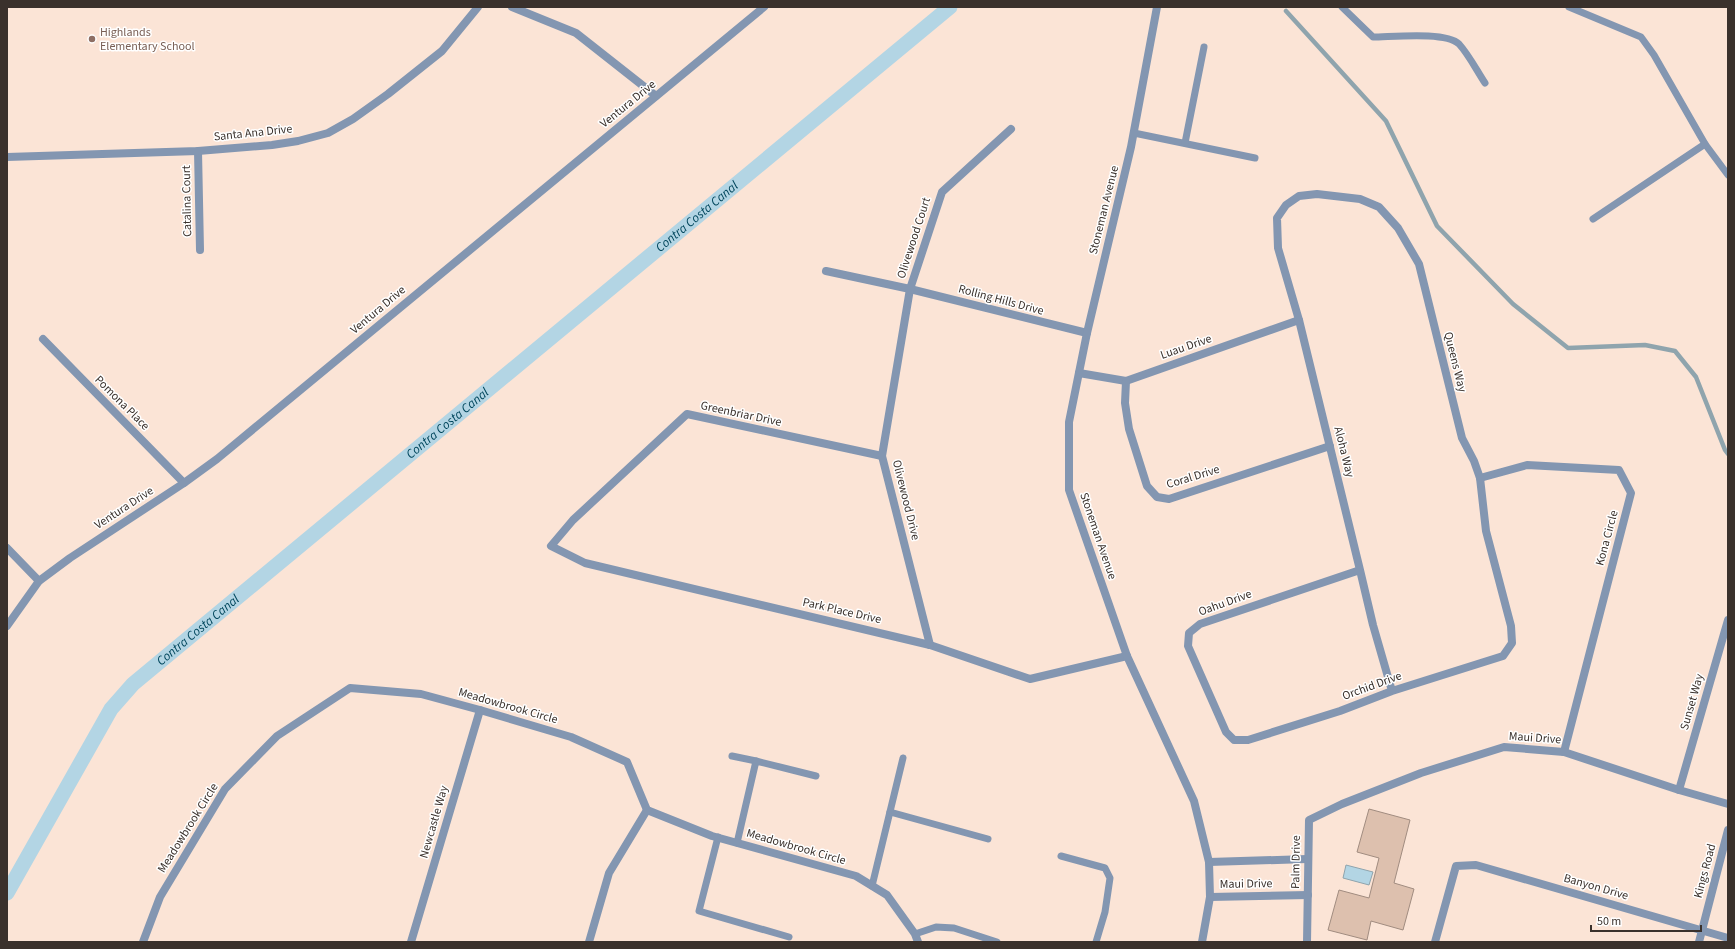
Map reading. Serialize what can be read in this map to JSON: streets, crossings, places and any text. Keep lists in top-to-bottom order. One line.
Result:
{"streets":{"street":["Ventura Drive","Santa Ana Drive","Catalina Court","Stoneman Avenue","Olivewood Court","Rolling Hills Drive","Luau Drive","Queens Way","Pomona Place","Greenbriar Drive","Aloha Way","Coral Drive","Olivewood Drive","Kona Circle","Oahu Drive","Park Place Drive","Orchid Drive","Sunset Way","Meadowbrook Circle","Maui Drive","Newcastle Way","Palm Drive","Kings Road","Banyon Drive"]},"crossings":[["Ventura Drive","Pomona Place"],["Santa Ana Drive","Catalina Court"],["Stoneman Avenue","Rolling Hills Drive"],["Stoneman Avenue","Luau Drive"],["Stoneman Avenue","Park Place Drive"],["Stoneman Avenue","Maui Drive"],["Olivewood Court","Rolling Hills Drive"],["Olivewood Court","Olivewood Drive"],["Rolling Hills Drive","Olivewood Drive"],["Luau Drive","Aloha Way"],["Luau Drive","Coral Drive"],["Queens Way","Aloha Way"],["Queens Way","Kona Circle"],["Queens Way","Orchid Drive"],["Greenbriar Drive","Olivewood Drive"],["Greenbriar Drive","Park Place Drive"],["Aloha Way","Coral Drive"],["Aloha Way","Oahu Drive"],["Aloha Way","Orchid Drive"],["Olivewood Drive","Park Place Drive"],["Kona Circle","Maui Drive"],["Oahu Drive","Orchid Drive"],["Sunset Way","Maui Drive"],["Meadowbrook Circle","Newcastle Way"],["Maui Drive","Palm Drive"],["Kings Road","Banyon Drive"]],"water":["Contra Costa Canal"],"places":["Highlands Elementary School"],"scale_bar":"50 m"}
